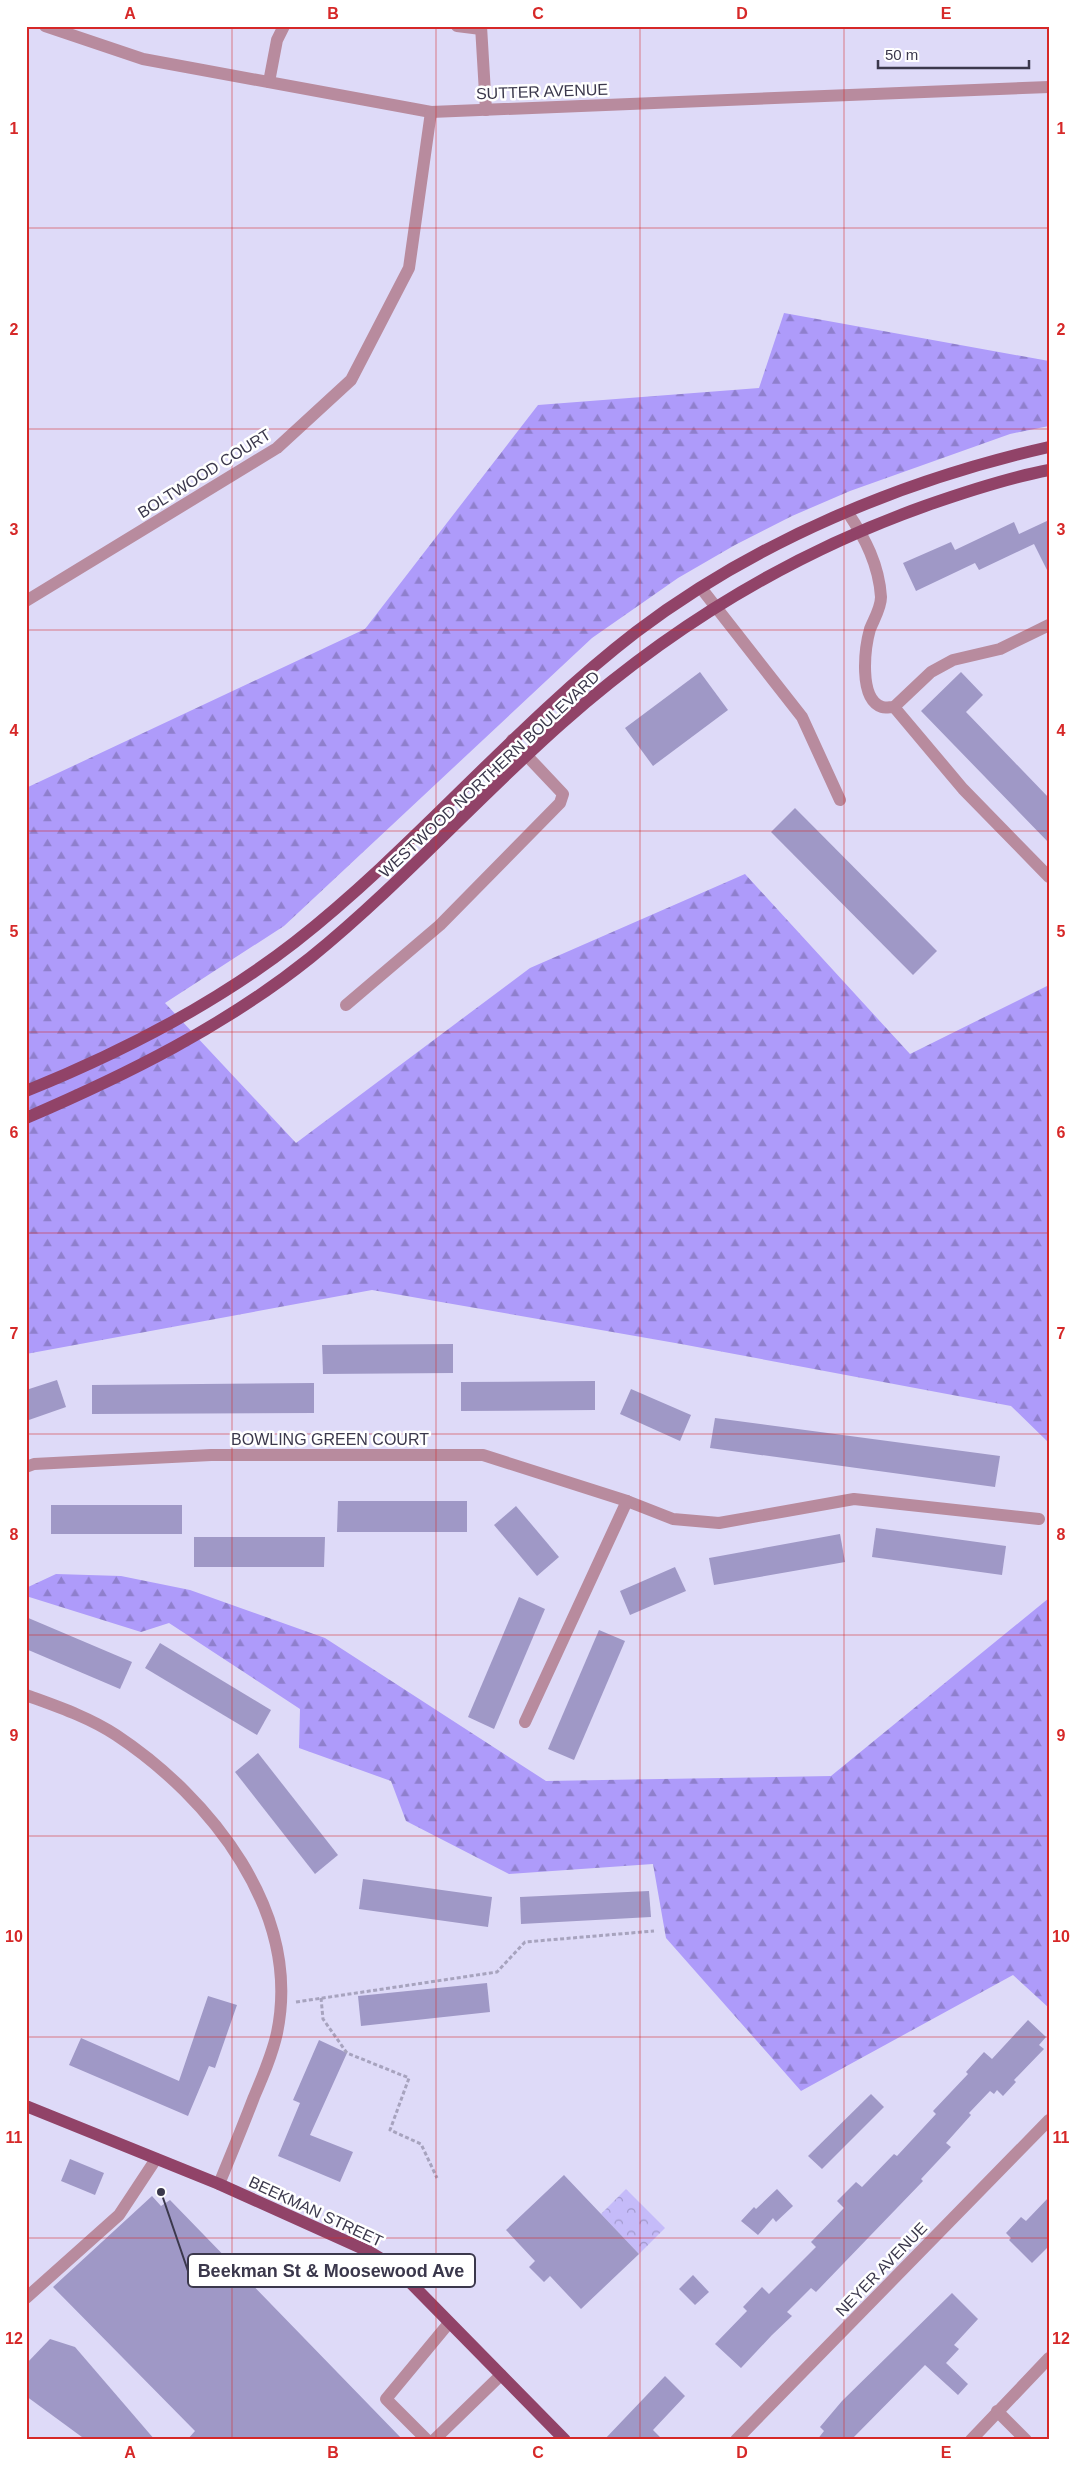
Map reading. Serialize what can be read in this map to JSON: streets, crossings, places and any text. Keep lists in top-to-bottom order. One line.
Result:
{"streets":{"main road":["WESTWOOD NORTHERN BOULEVARD","BEEKMAN STREET"],"street":["SUTTER AVENUE","BOLTWOOD COURT","BOWLING GREEN COURT","NEYER AVENUE"]},"crossings":[["SUTTER AVENUE","BOLTWOOD COURT"]],"places":["Beekman St & Moosewood Ave"],"scale_bar":"50 m","grid":{"columns":["A","B","C","D","E"],"rows":["1","2","3","4","5","6","7","8","9","10","11","12"]}}
